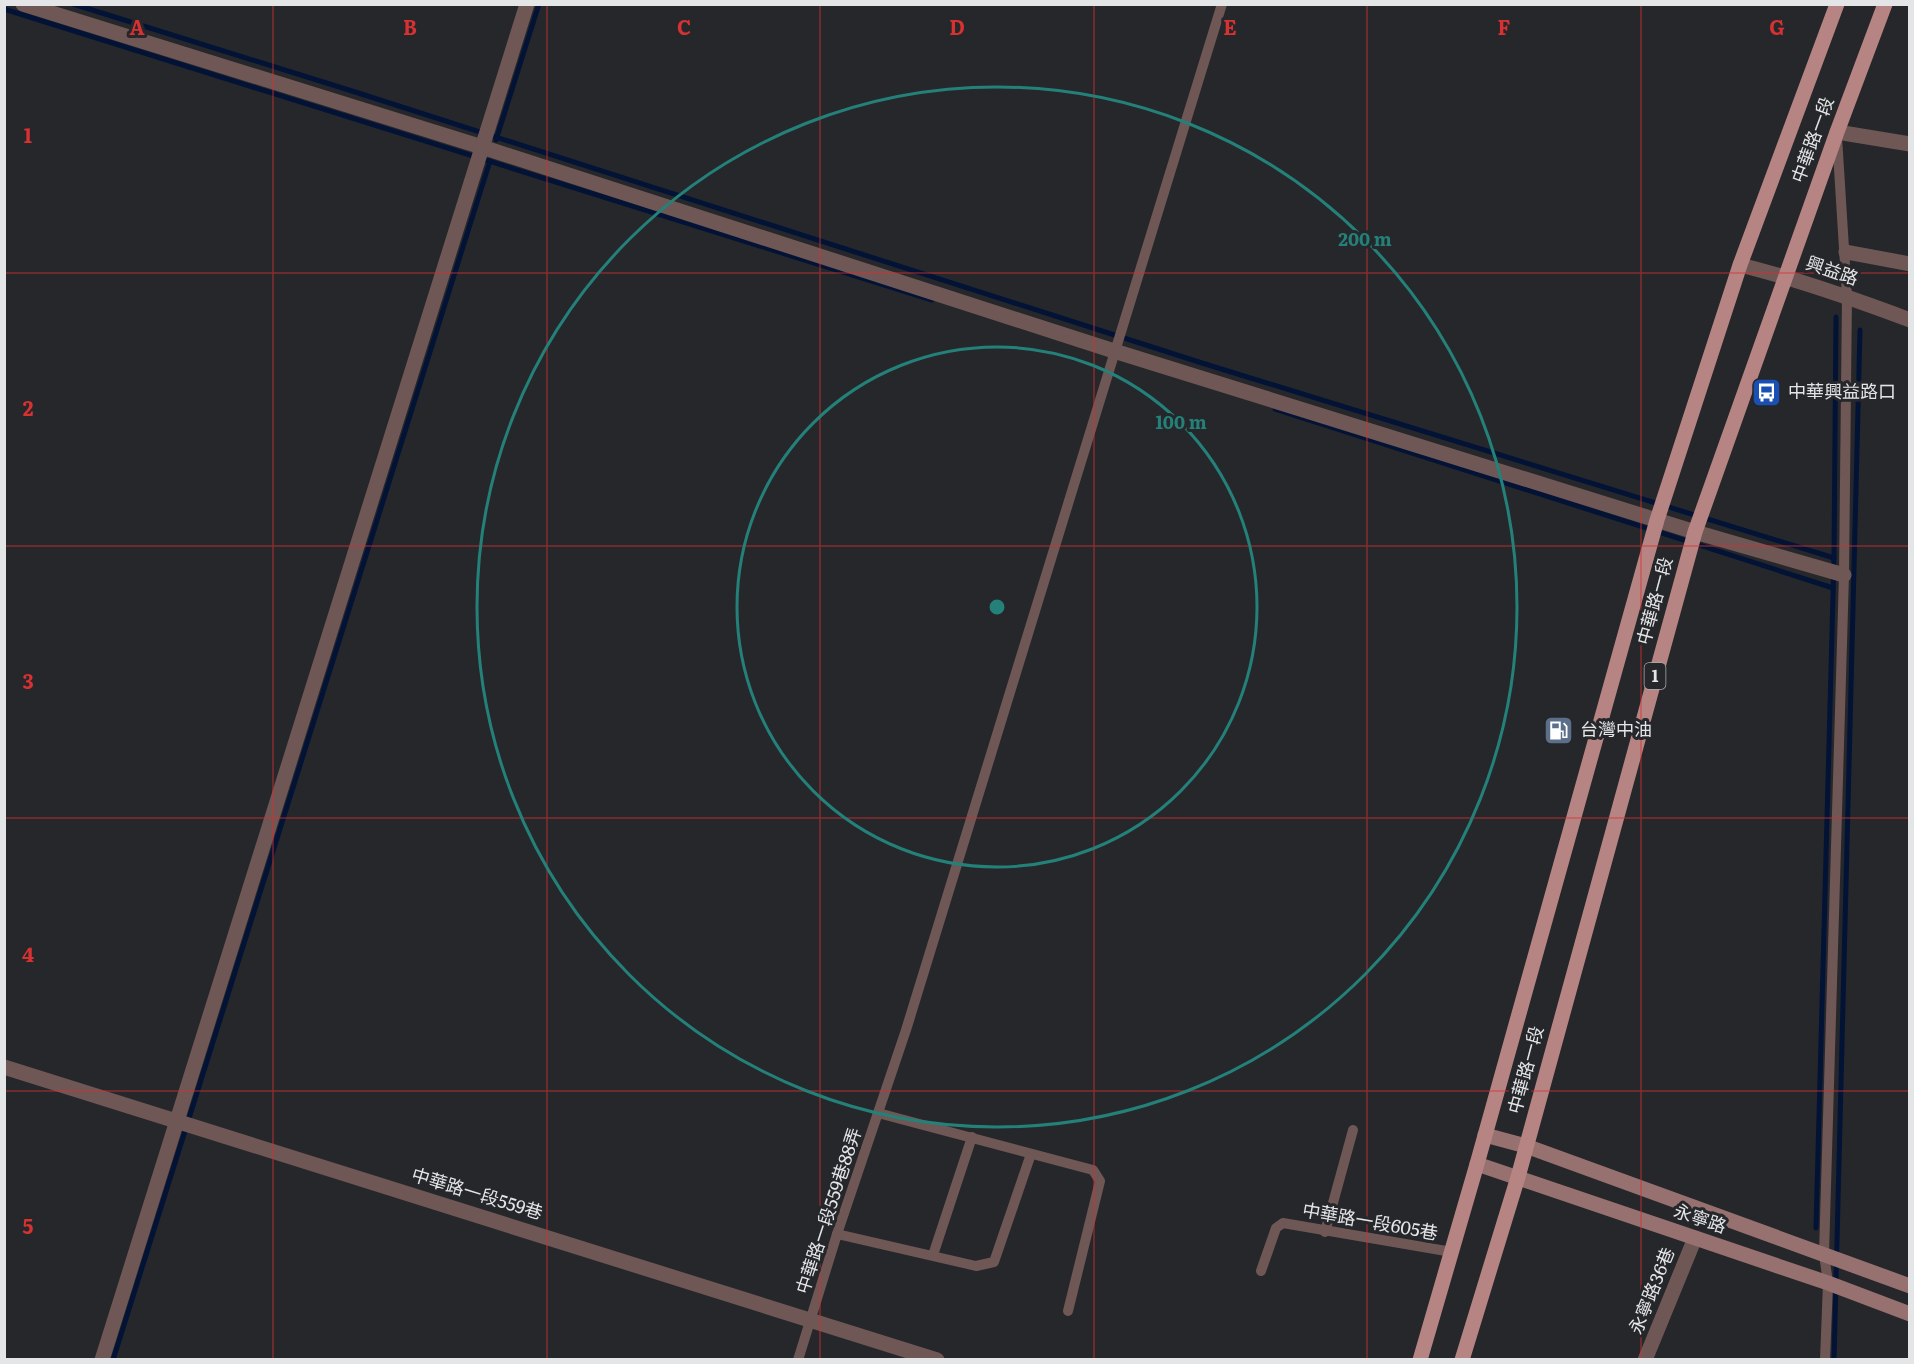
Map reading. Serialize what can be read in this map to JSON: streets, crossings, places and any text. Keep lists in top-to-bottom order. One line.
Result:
{"streets":{"main road":["中華路一段","1"],"street":["興益路","中華路一段559巷","永寧路","永寧路36巷"],"lane":["中華路一段559巷88弄","中華路一段605巷"]},"crossings":[["中華路一段","興益路"],["中華路一段","永寧路"],["中華路一段","中華路一段605巷"],["中華路一段559巷","中華路一段559巷88弄"],["永寧路","永寧路36巷"]],"places":{"bus stop":["中華興益路口"],"fuel station":["台灣中油"]},"grid":{"columns":["A","B","C","D","E","F","G"],"rows":["1","2","3","4","5"]},"rings":["200 m","100 m"]}
